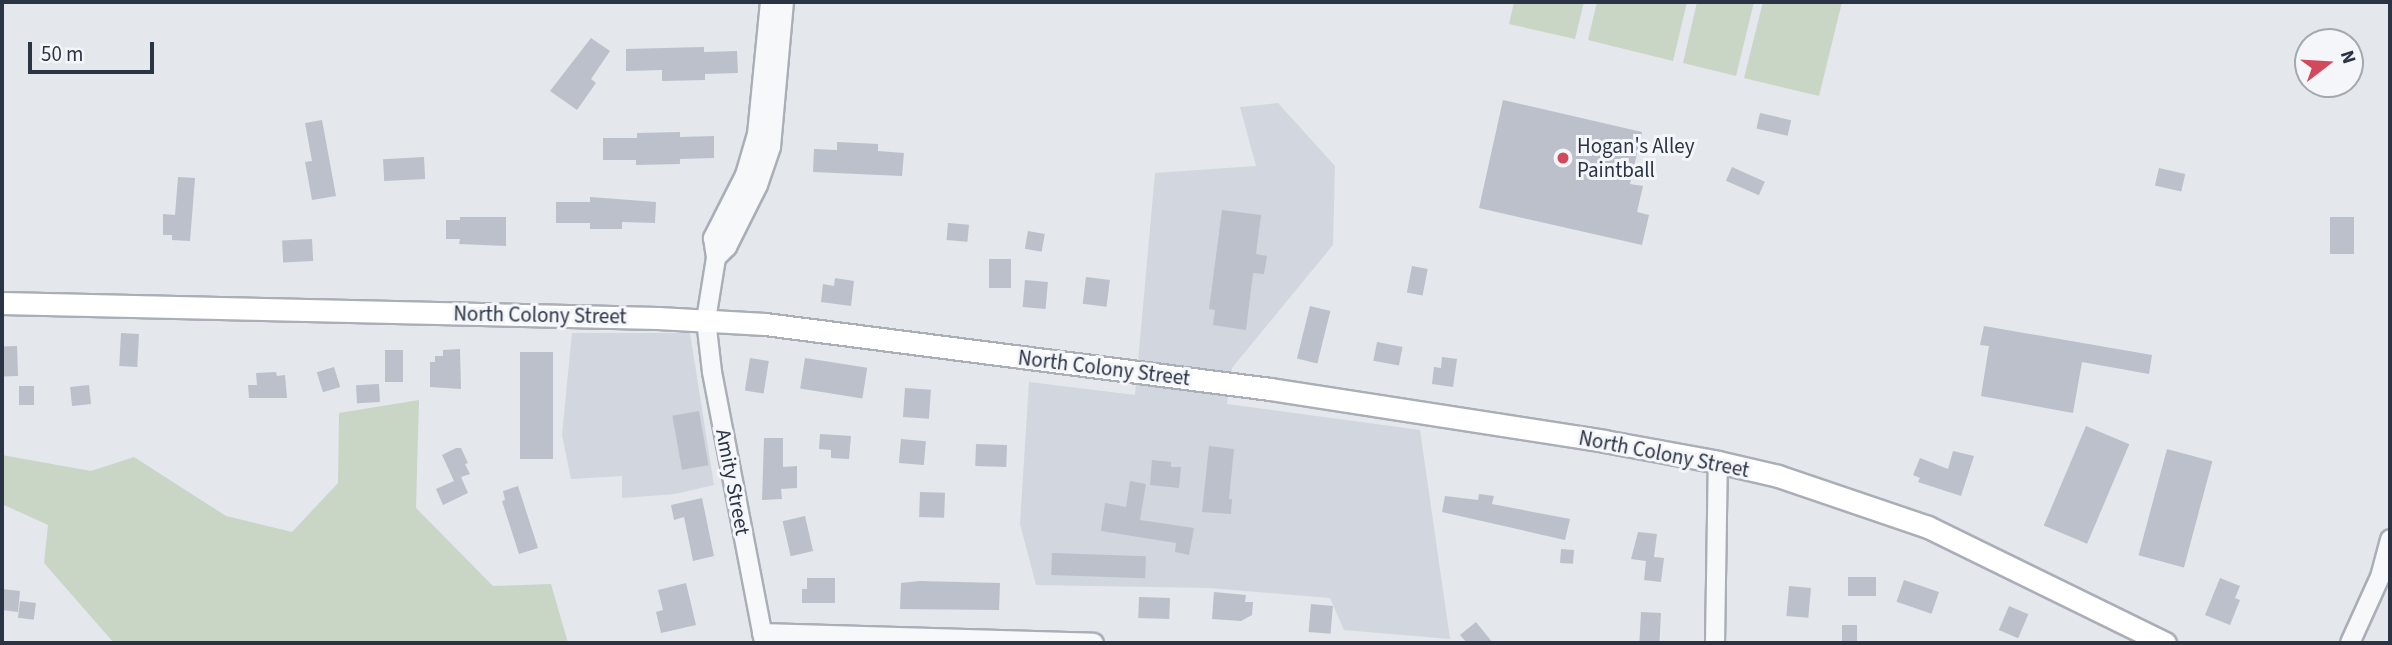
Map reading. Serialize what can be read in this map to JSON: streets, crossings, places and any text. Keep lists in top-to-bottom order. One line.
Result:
{"streets":{"main road":["North Colony Street"],"street":["Amity Street"]},"crossings":[["North Colony Street","Amity Street"]],"places":["Hogan's Alley Paintball"],"scale_bar":"50 m","north":"right"}
